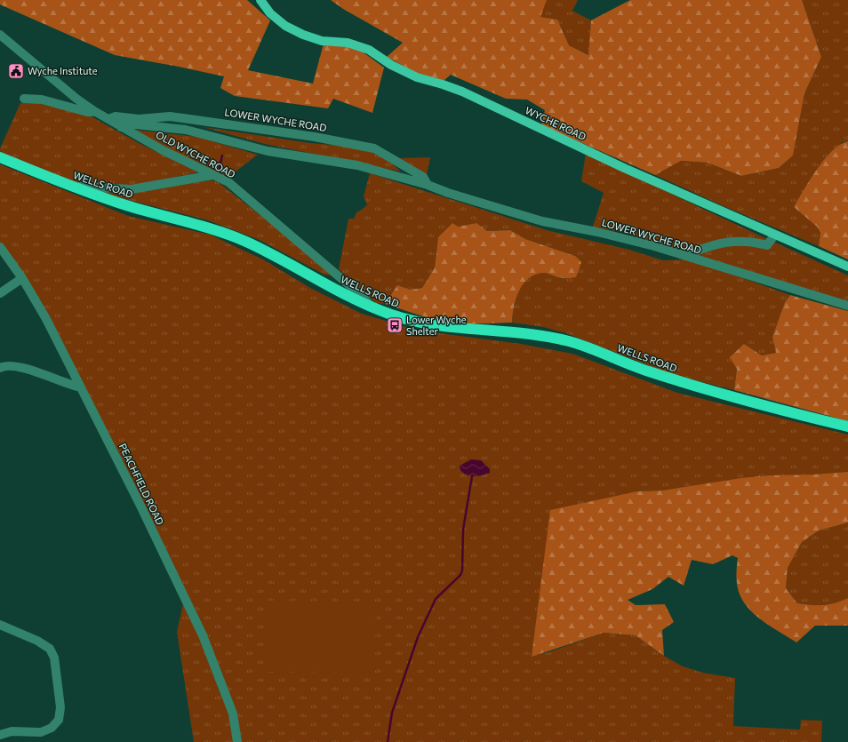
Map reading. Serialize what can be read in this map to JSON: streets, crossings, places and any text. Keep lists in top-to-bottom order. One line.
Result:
{"streets":{"highway":["WELLS ROAD"],"main road":["WYCHE ROAD"],"street":["LOWER WYCHE ROAD","OLD WYCHE ROAD","PEACHFIELD ROAD"]},"crossings":[["LOWER WYCHE ROAD","OLD WYCHE ROAD"],["OLD WYCHE ROAD","WELLS ROAD"]],"places":{"public building":["Wyche Institute"],"bus stop":["Lower Wyche Shelter"]}}
